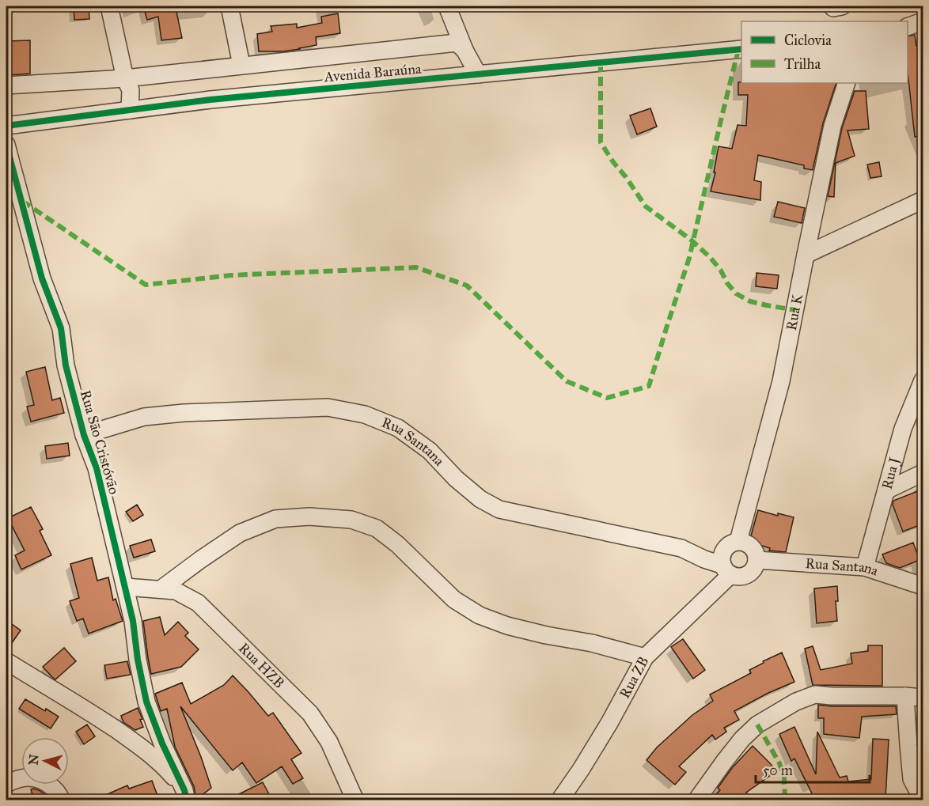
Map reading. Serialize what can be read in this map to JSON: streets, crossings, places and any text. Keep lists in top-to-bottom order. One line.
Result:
{"streets":{"street":["Avenida Baraúna","Rua K","Rua São Cristóvão","Rua Santana","Rua J","Rua HZB","Rua ZB"]},"crossings":[["Rua K","Rua Santana"],["Rua K","Rua ZB"],["Rua São Cristóvão","Rua Santana"],["Rua São Cristóvão","Rua HZB"],["Rua Santana","Rua J"],["Rua Santana","Rua ZB"]],"legend":["Ciclovia","Trilha"],"scale_bar":"50 m","north":"left"}
